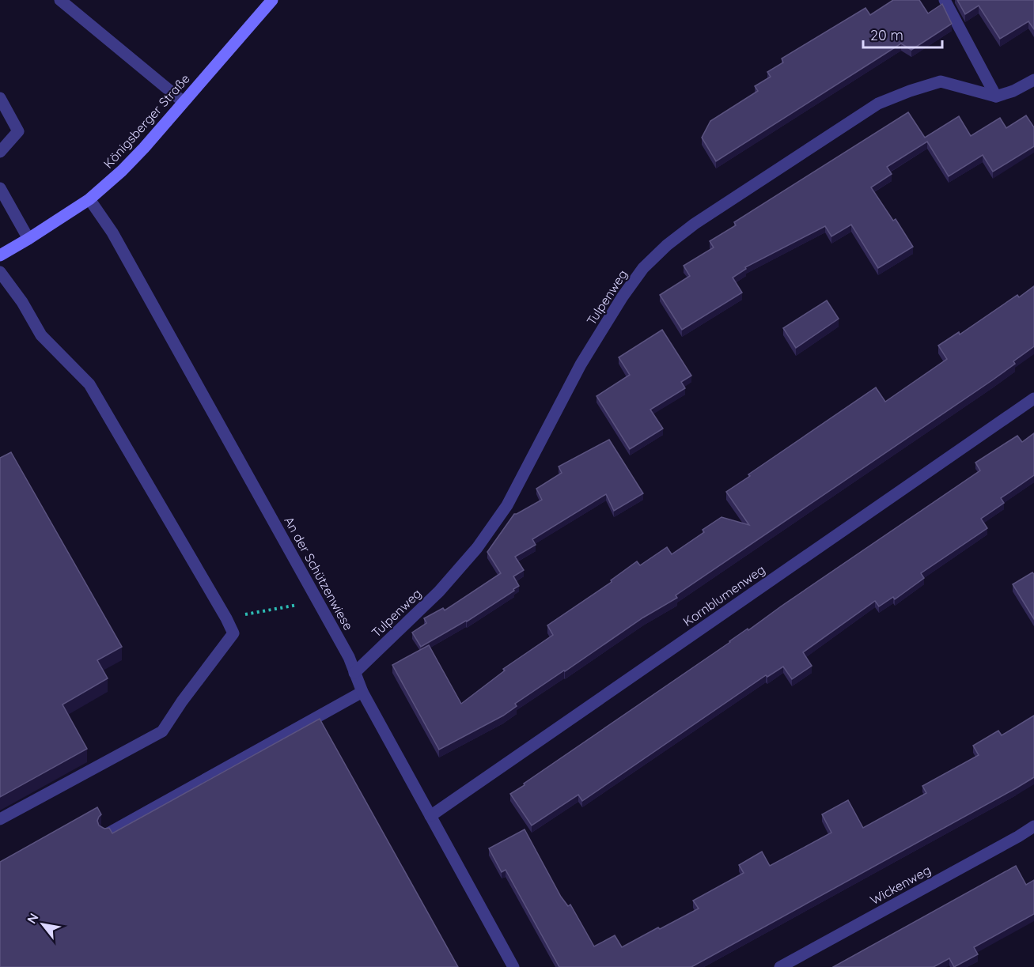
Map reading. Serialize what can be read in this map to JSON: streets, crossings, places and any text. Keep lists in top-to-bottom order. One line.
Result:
{"streets":{"main road":["Königsberger Straße"],"street":["Tulpenweg","An der Schützenwiese","Kornblumenweg","Wickenweg"]},"crossings":[["Königsberger Straße","An der Schützenwiese"],["Tulpenweg","An der Schützenwiese"],["An der Schützenwiese","Kornblumenweg"]],"scale_bar":"20 m","north":"top left"}
